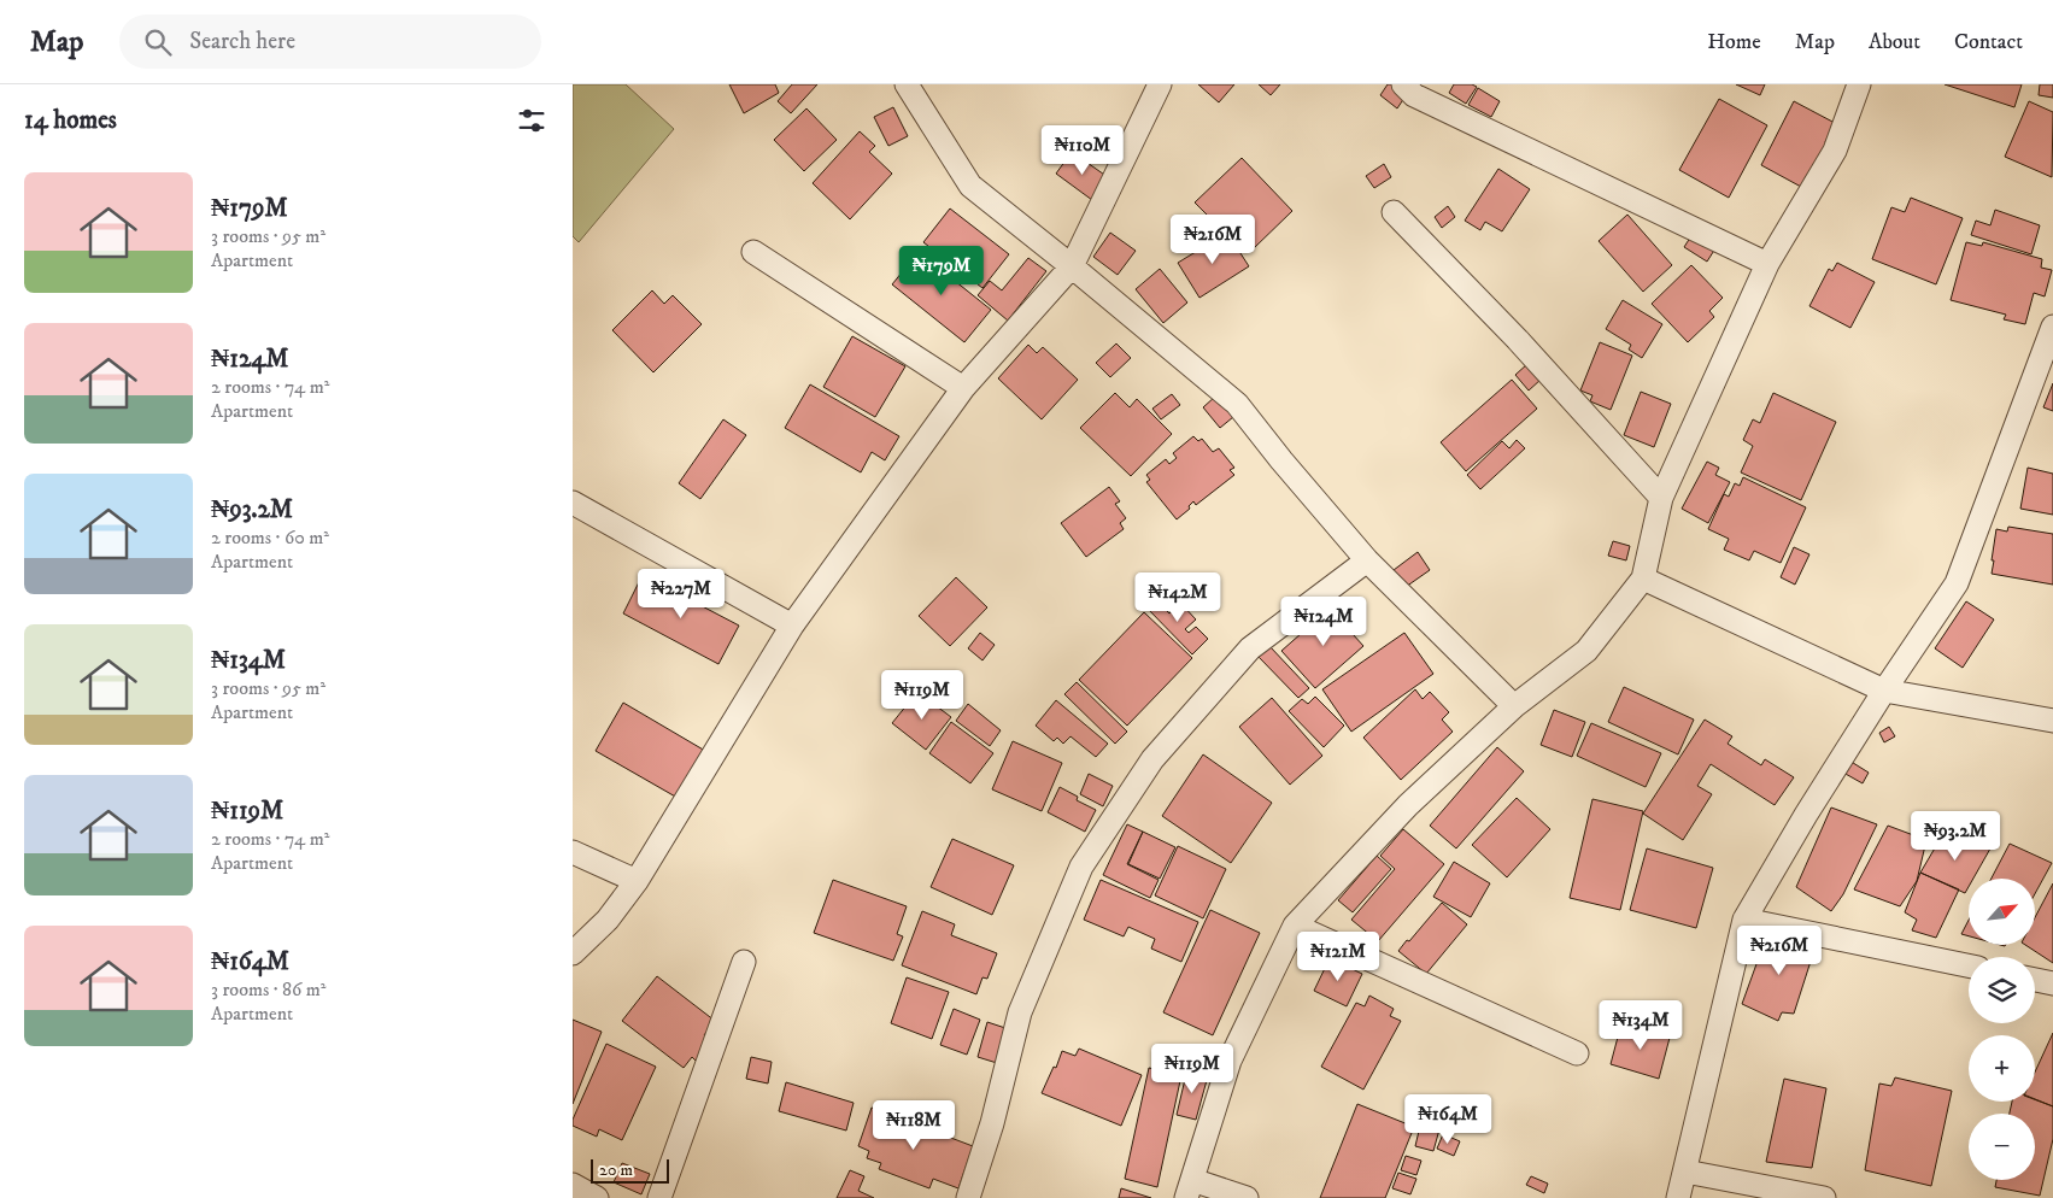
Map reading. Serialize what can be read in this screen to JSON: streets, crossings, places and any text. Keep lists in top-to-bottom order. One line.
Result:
{"scale_bar":"20 m","north":"top right","page":{"header":"Map","search":"Search here","nav":["Home","Map","About","Contact"],"heading":"14 homes","price":["₦110M","₦216M","₦179M","₦227M","₦142M","₦124M","₦119M","₦93.2M","₦216M","₦121M","₦134M","₦119M","₦164M","₦118M"],"list":[{"name":"₦179M","note":"3 rooms · 95 m² · Apartment"},{"name":"₦124M","note":"2 rooms · 74 m² · Apartment"},{"name":"₦93.2M","note":"2 rooms · 60 m² · Apartment"},{"name":"₦134M","note":"3 rooms · 95 m² · Apartment"},{"name":"₦119M","note":"2 rooms · 74 m² · Apartment"},{"name":"₦164M","note":"3 rooms · 86 m² · Apartment"}],"map_buttons":["+","−"],"scale":"20 m"}}
